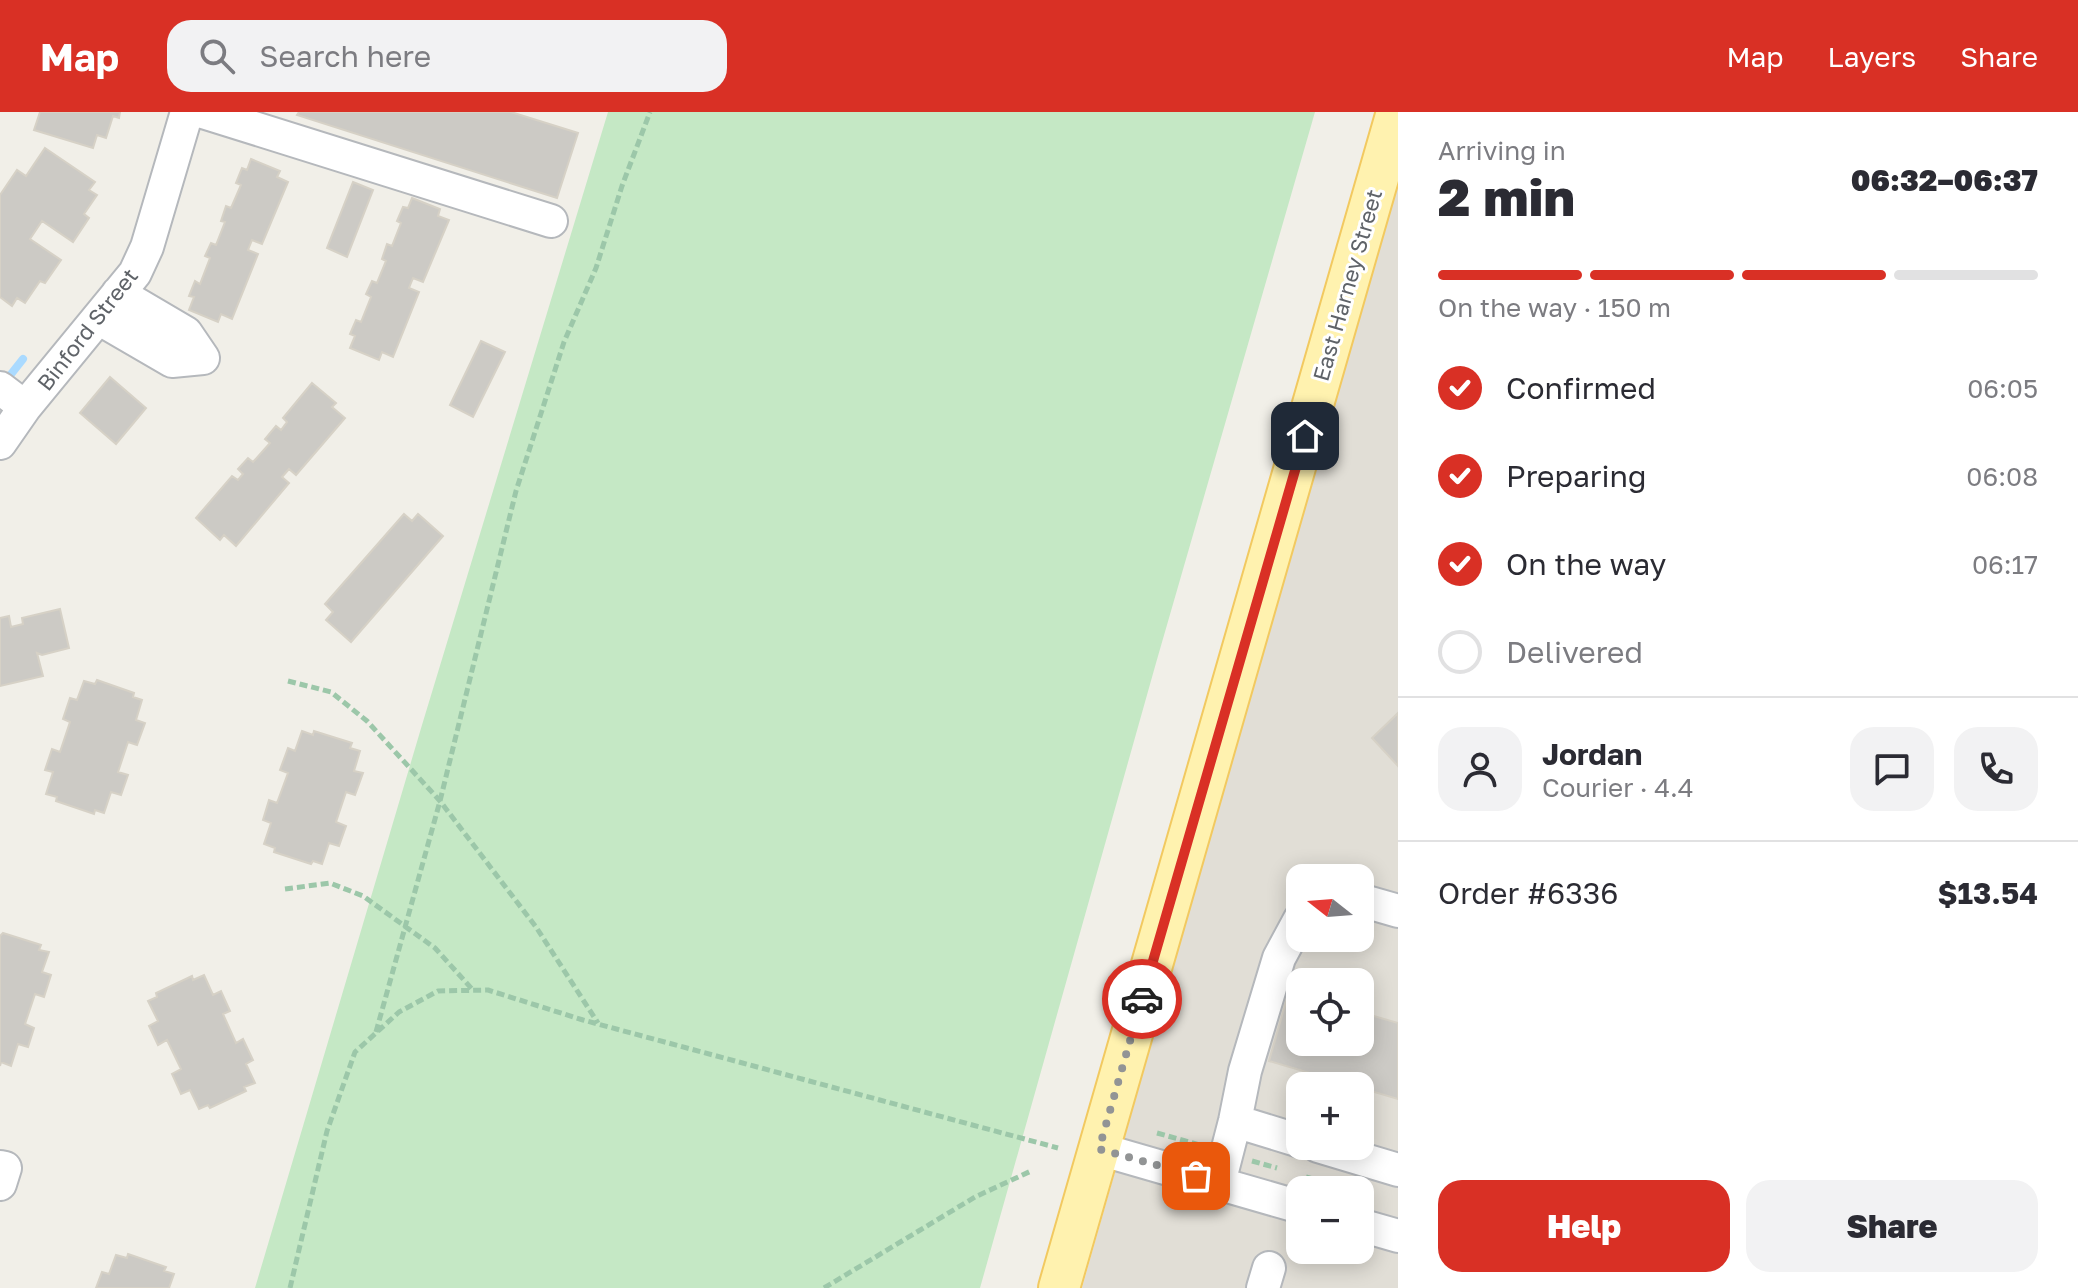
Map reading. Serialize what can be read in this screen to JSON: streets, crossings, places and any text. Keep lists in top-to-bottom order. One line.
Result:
{"streets":{"main road":["East Harney Street"],"street":["Binford Street"]},"north":"left","page":{"header":"Map","search":"Search here","nav":["Map","Layers","Share"],"heading":["2 min","Arriving in","06:32–06:37"],"panel":["Jordan","Courier · 4.4","Order #6336","$13.54"],"bar":"On the way · 150 m","list":[["Confirmed","06:05"],["Preparing","06:08"],["On the way","06:17"],"Delivered"],"map_buttons":["+","−"],"buttons":["Help","Share"]}}
